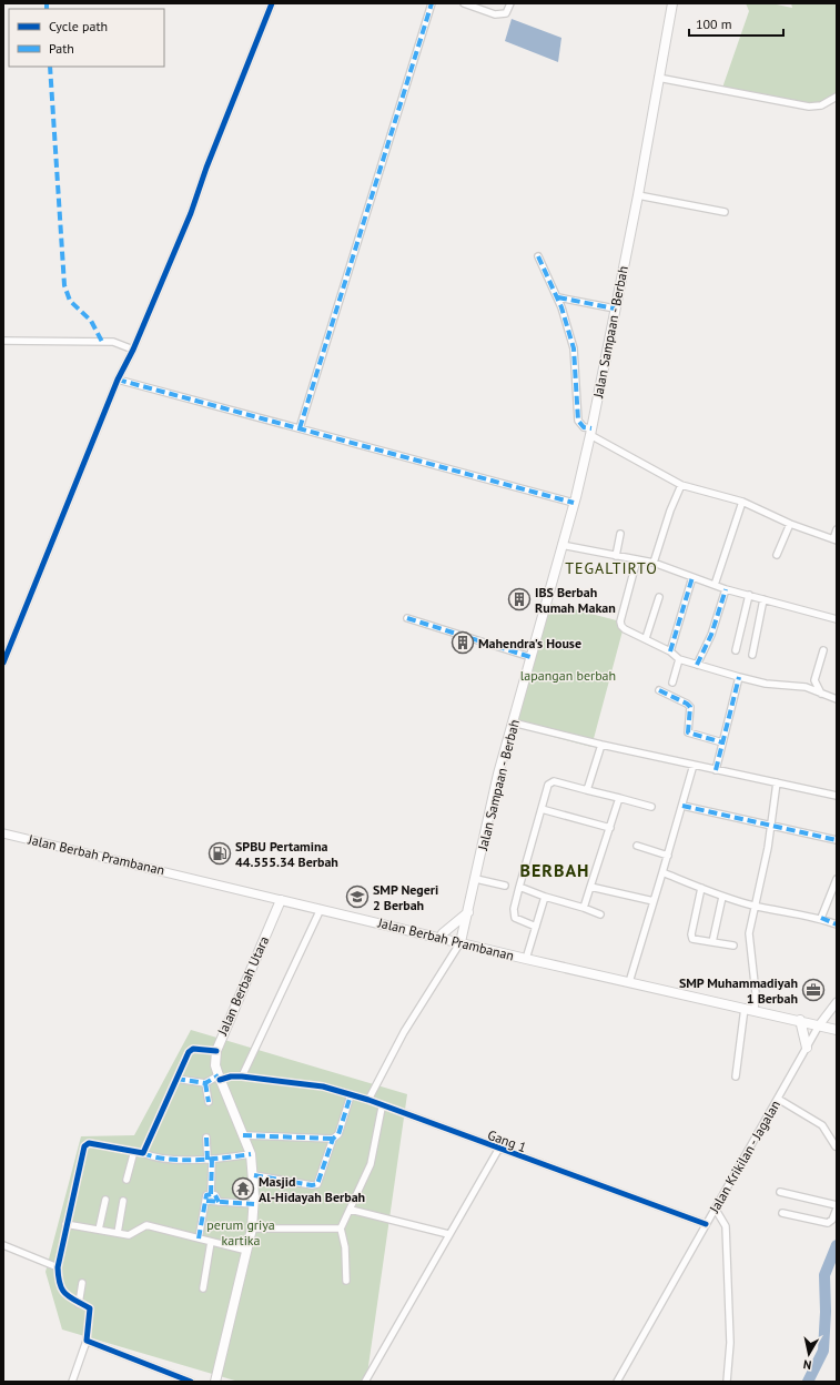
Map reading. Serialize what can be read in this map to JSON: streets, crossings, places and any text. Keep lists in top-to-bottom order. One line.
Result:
{"streets":{"main road":["Jalan Sampaan - Berbah","Jalan Berbah Prambanan","Jalan Berbah Utara"],"street":["Gang 1","Jalan Krikilan - Jagalan"]},"crossings":[["Jalan Sampaan - Berbah","Jalan Berbah Prambanan"],["Jalan Berbah Prambanan","Jalan Berbah Utara"],["Jalan Berbah Prambanan","Jalan Krikilan - Jagalan"],["Jalan Berbah Utara","Gang 1"],["Gang 1","Jalan Krikilan - Jagalan"]],"districts":["TEGALTIRTO","BERBAH"],"parks":["lapangan berbah","perum griya kartika"],"places":{"building":["IBS Berbah Rumah Makan","Mahendra's House"],"fuel station":["SPBU Pertamina 44.555.34 Berbah"],"school or university":["SMP Negeri 2 Berbah"],"office":["SMP Muhammadiyah 1 Berbah"],"temple":["Masjid Al-Hidayah Berbah"]},"legend":["Cycle path","Path"],"scale_bar":"100 m","north":"bottom"}
